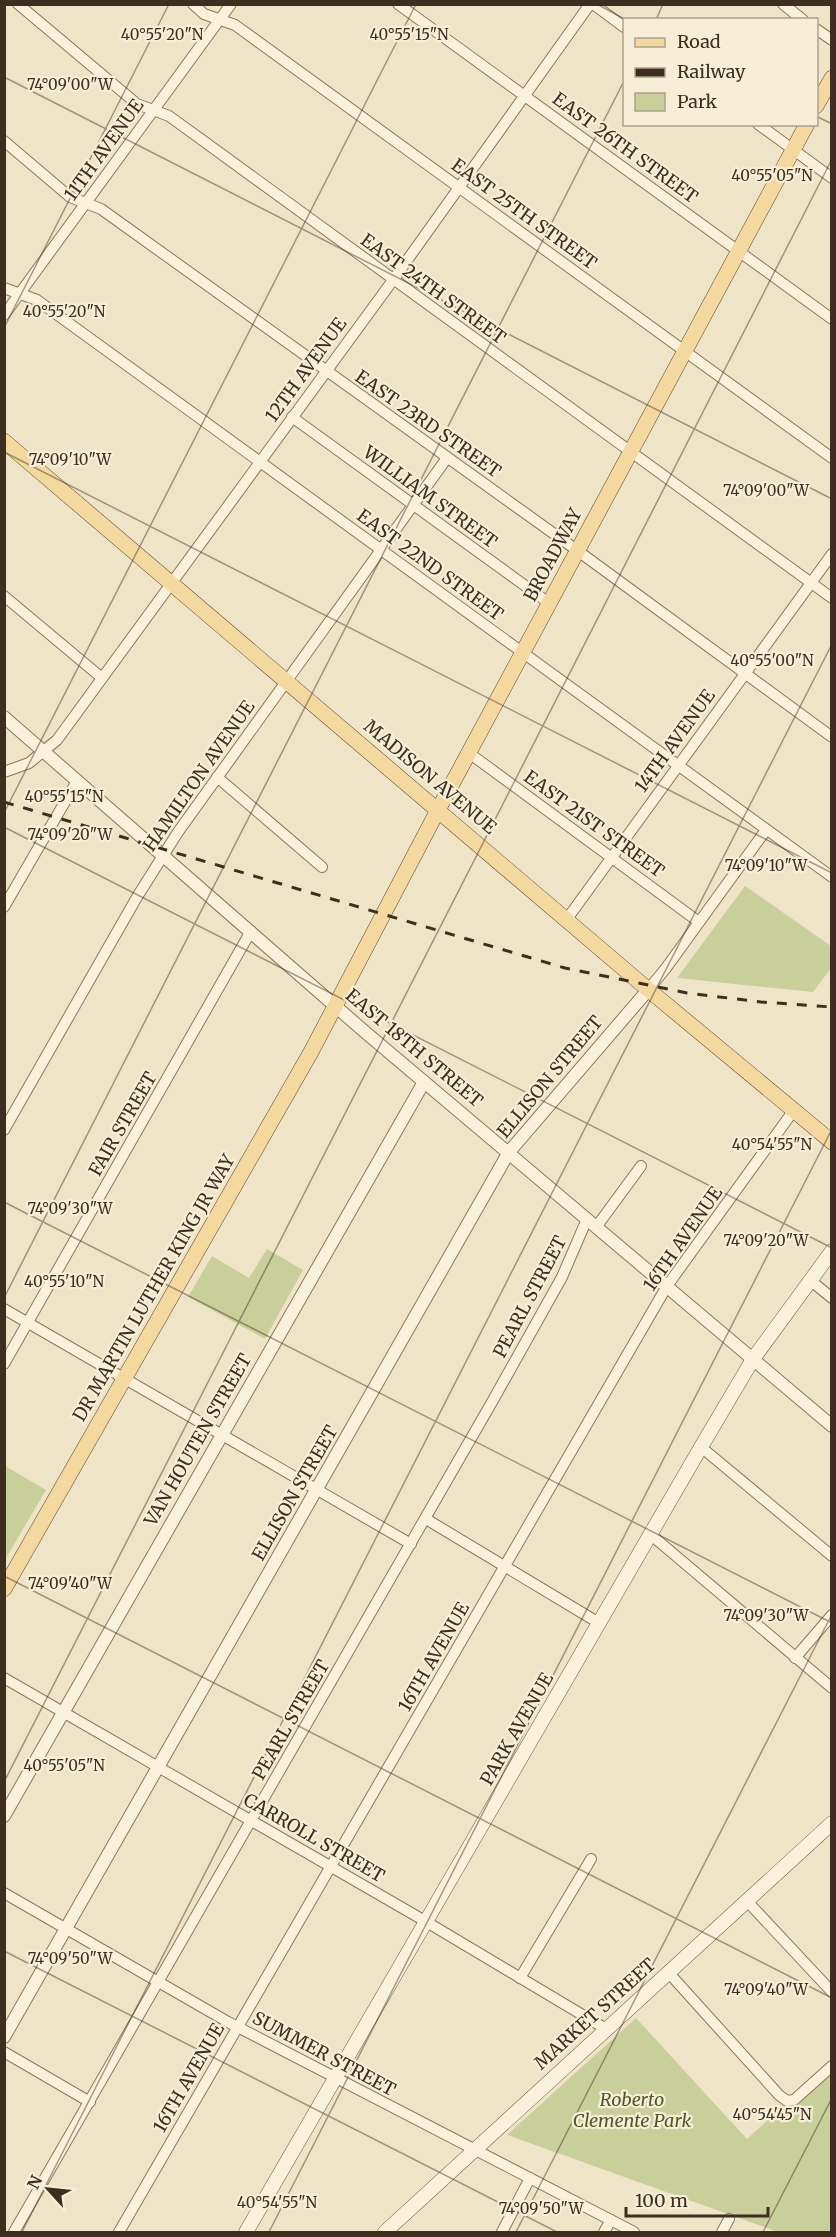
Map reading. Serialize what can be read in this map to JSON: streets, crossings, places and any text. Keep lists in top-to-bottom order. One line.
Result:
{"streets":{"main road":["BROADWAY","MADISON AVENUE","DR MARTIN LUTHER KING JR WAY","PARK AVENUE","MARKET STREET"],"street":["EAST 26TH STREET","11TH AVENUE","EAST 25TH STREET","EAST 24TH STREET","12TH AVENUE","EAST 23RD STREET","WILLIAM STREET","EAST 22ND STREET","14TH AVENUE","HAMILTON AVENUE","EAST 21ST STREET","EAST 18TH STREET","ELLISON STREET","FAIR STREET","16TH AVENUE","PEARL STREET","VAN HOUTEN STREET","CARROLL STREET","SUMMER STREET"]},"crossings":[["EAST 26TH STREET","12TH AVENUE"],["EAST 26TH STREET","BROADWAY"],["11TH AVENUE","EAST 25TH STREET"],["11TH AVENUE","EAST 24TH STREET"],["11TH AVENUE","EAST 23RD STREET"],["11TH AVENUE","EAST 22ND STREET"],["EAST 25TH STREET","12TH AVENUE"],["EAST 25TH STREET","BROADWAY"],["EAST 24TH STREET","12TH AVENUE"],["EAST 24TH STREET","BROADWAY"],["EAST 24TH STREET","14TH AVENUE"],["12TH AVENUE","EAST 23RD STREET"],["12TH AVENUE","WILLIAM STREET"],["12TH AVENUE","EAST 22ND STREET"],["12TH AVENUE","MADISON AVENUE"],["12TH AVENUE","EAST 18TH STREET"],["EAST 23RD STREET","BROADWAY"],["EAST 23RD STREET","14TH AVENUE"],["EAST 23RD STREET","HAMILTON AVENUE"],["WILLIAM STREET","BROADWAY"],["WILLIAM STREET","HAMILTON AVENUE"],["BROADWAY","EAST 22ND STREET"],["BROADWAY","MADISON AVENUE"],["BROADWAY","EAST 21ST STREET"],["BROADWAY","EAST 18TH STREET"],["BROADWAY","DR MARTIN LUTHER KING JR WAY"],["EAST 22ND STREET","14TH AVENUE"],["EAST 22ND STREET","HAMILTON AVENUE"],["14TH AVENUE","MADISON AVENUE"],["14TH AVENUE","EAST 21ST STREET"],["HAMILTON AVENUE","MADISON AVENUE"],["HAMILTON AVENUE","EAST 18TH STREET"],["MADISON AVENUE","ELLISON STREET"],["MADISON AVENUE","16TH AVENUE"],["EAST 18TH STREET","ELLISON STREET"],["EAST 18TH STREET","FAIR STREET"],["EAST 18TH STREET","16TH AVENUE"],["EAST 18TH STREET","DR MARTIN LUTHER KING JR WAY"],["EAST 18TH STREET","PEARL STREET"],["EAST 18TH STREET","VAN HOUTEN STREET"],["EAST 18TH STREET","PARK AVENUE"],["ELLISON STREET","CARROLL STREET"],["ELLISON STREET","SUMMER STREET"],["16TH AVENUE","CARROLL STREET"],["16TH AVENUE","SUMMER STREET"],["PEARL STREET","CARROLL STREET"],["PEARL STREET","SUMMER STREET"],["VAN HOUTEN STREET","CARROLL STREET"],["PARK AVENUE","CARROLL STREET"],["PARK AVENUE","SUMMER STREET"],["CARROLL STREET","MARKET STREET"],["MARKET STREET","SUMMER STREET"]],"parks":["Roberto Clemente Park"],"legend":["Road","Railway","Park"],"scale_bar":"100 m","north":"top left","coordinates":["40°55'20\"N","40°55'15\"N","74°09'00\"W","40°55'05\"N","74°09'10\"W","40°55'00\"N","74°09'20\"W","40°54'55\"N","74°09'30\"W","40°55'10\"N","74°09'40\"W","74°09'50\"W","40°54'45\"N"]}
